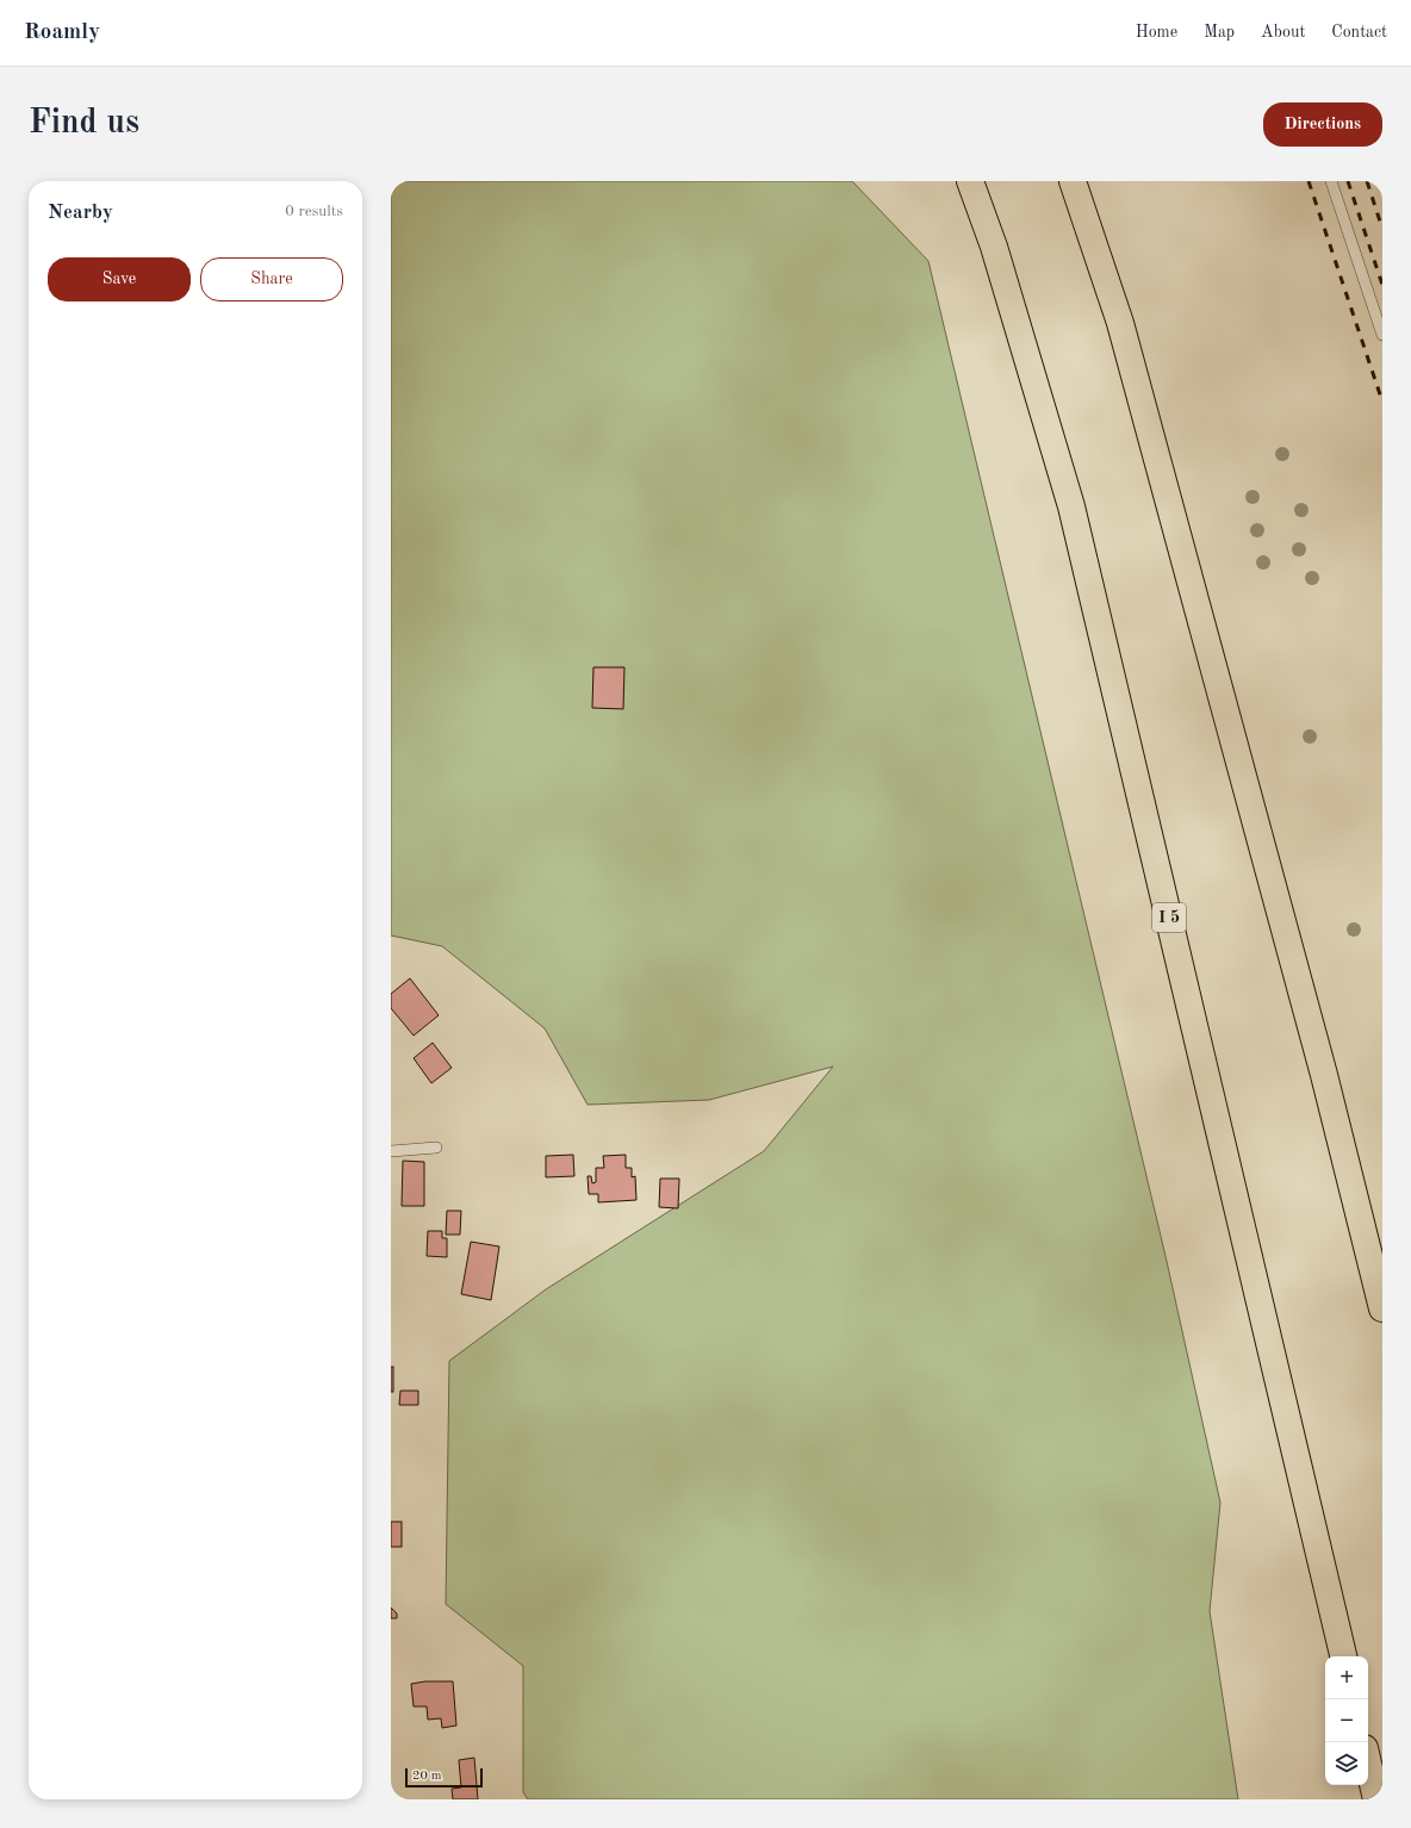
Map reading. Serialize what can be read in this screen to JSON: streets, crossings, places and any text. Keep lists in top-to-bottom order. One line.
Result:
{"streets":{"highway":["I 5"]},"scale_bar":"20 m","page":{"header":"Roamly","nav":["Home","Map","About","Contact"],"buttons":["Directions",["Save","Share"]],"title":"Find us","heading":["Nearby","0 results"],"map_buttons":["+","−"],"scale":"20 m"}}
